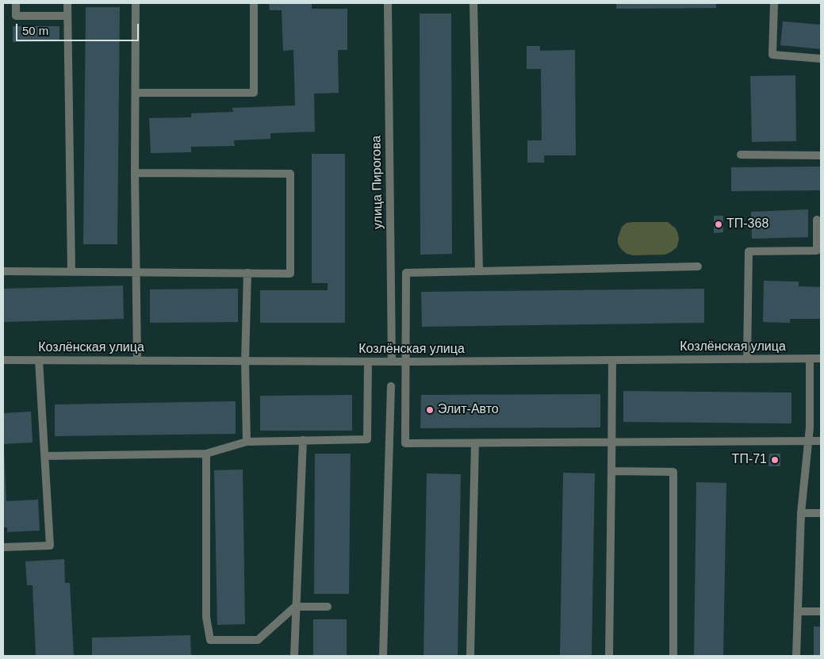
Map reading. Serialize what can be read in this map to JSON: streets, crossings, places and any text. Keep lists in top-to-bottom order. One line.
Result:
{"streets":{"street":["улица Пирогова","Козлёнская улица"]},"crossings":[["улица Пирогова","Козлёнская улица"]],"places":["ТП-368","Элит-Авто","ТП-71"],"scale_bar":"50 m"}
